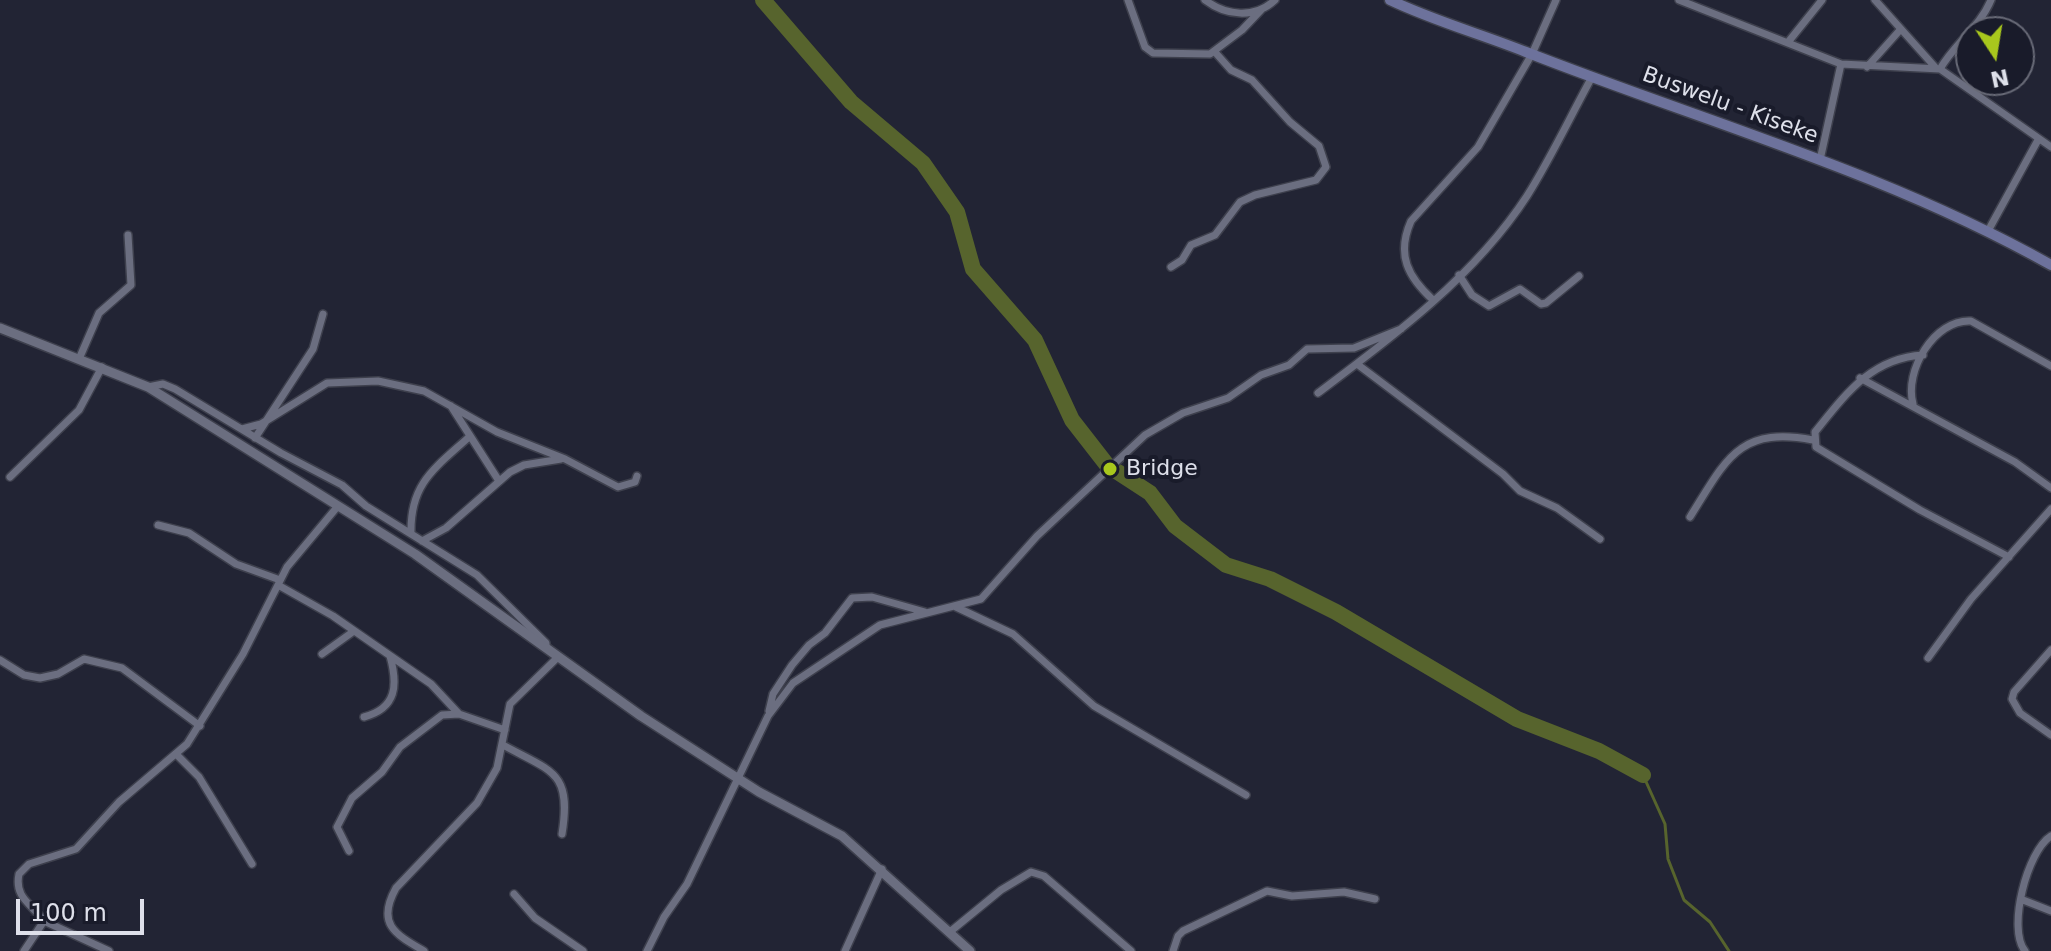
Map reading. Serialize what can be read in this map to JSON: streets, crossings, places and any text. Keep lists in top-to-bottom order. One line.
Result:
{"streets":{"main road":["Buswelu - Kiseke"]},"places":["Bridge"],"scale_bar":"100 m","north":"bottom"}
